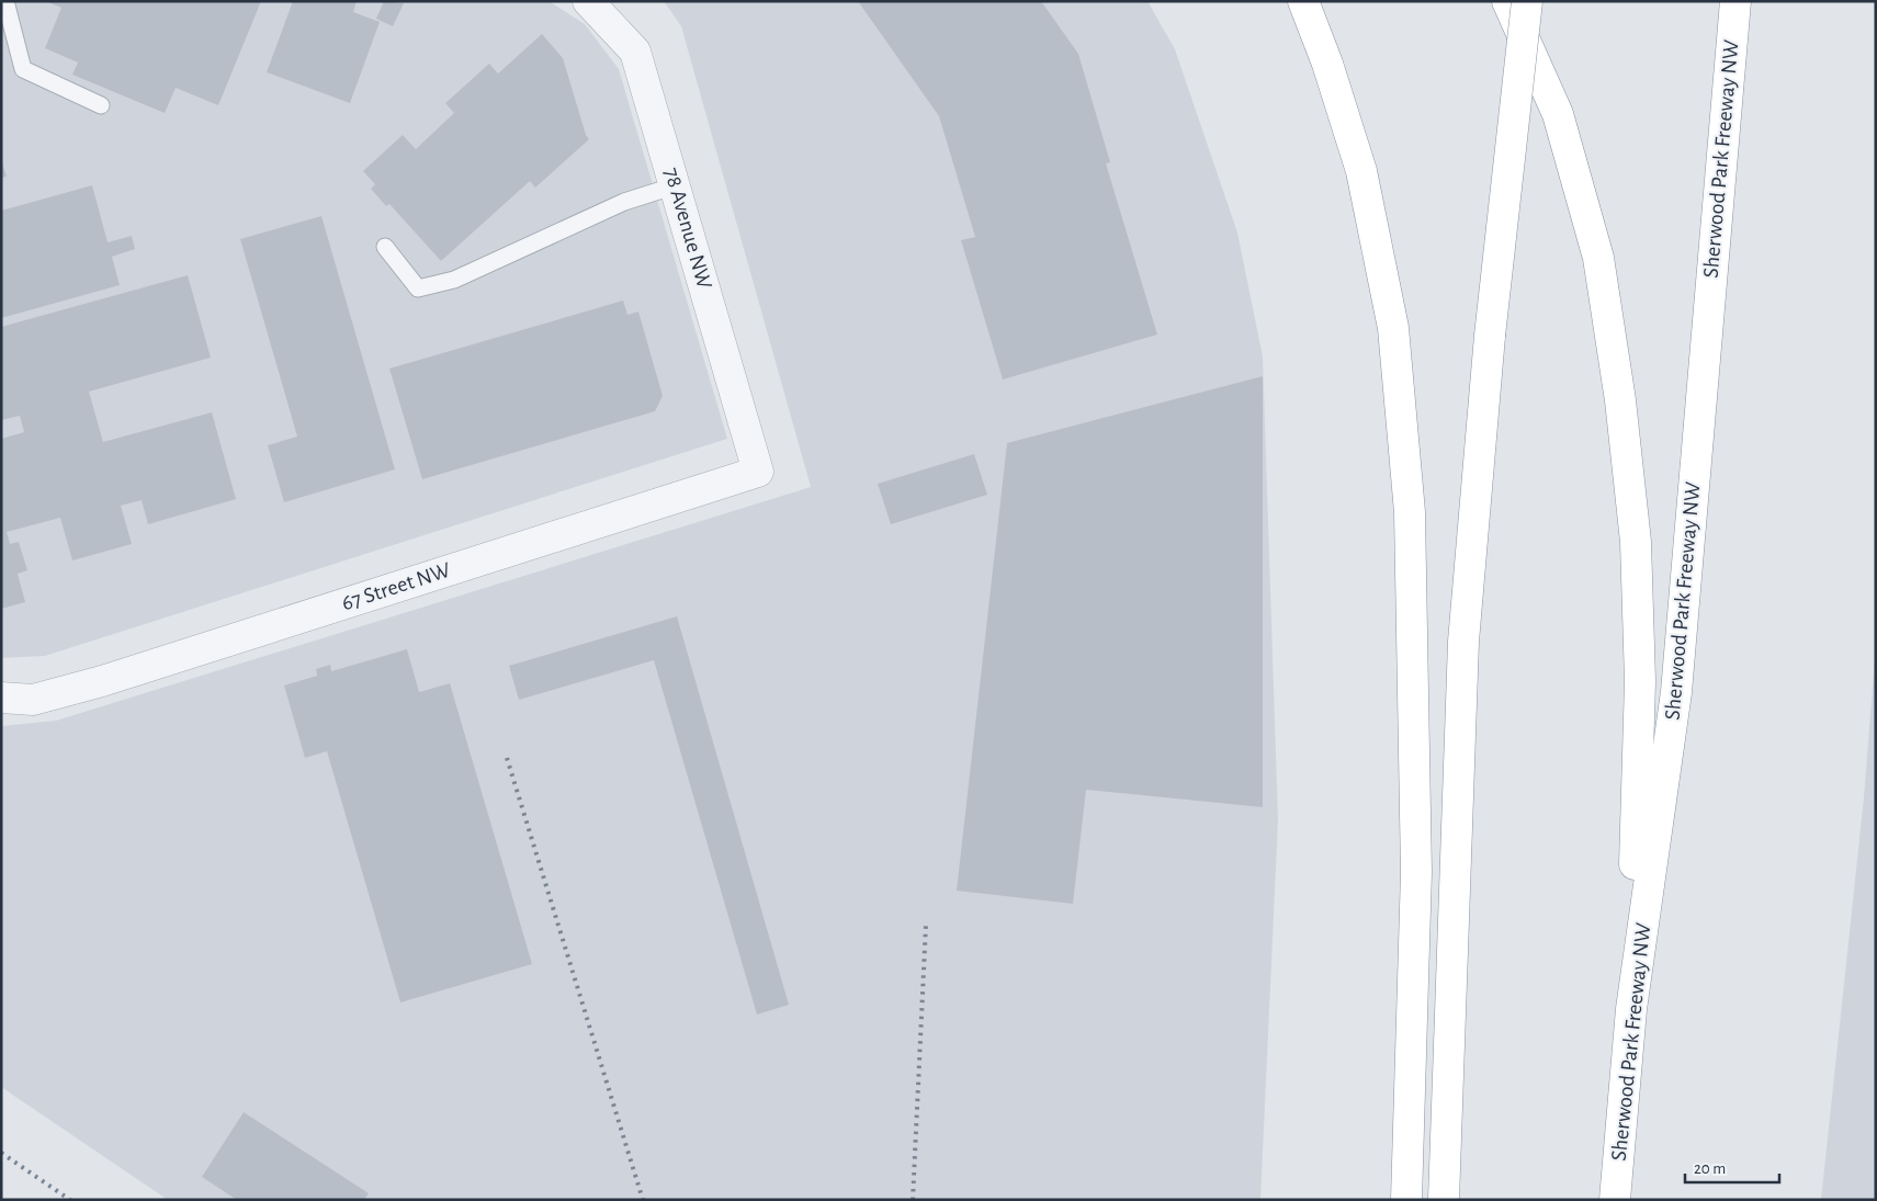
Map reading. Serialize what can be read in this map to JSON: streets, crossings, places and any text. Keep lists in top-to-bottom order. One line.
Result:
{"streets":{"highway":["Sherwood Park Freeway NW"],"street":["78 Avenue NW","67 Street NW"]},"crossings":[["78 Avenue NW","67 Street NW"]],"scale_bar":"20 m"}
